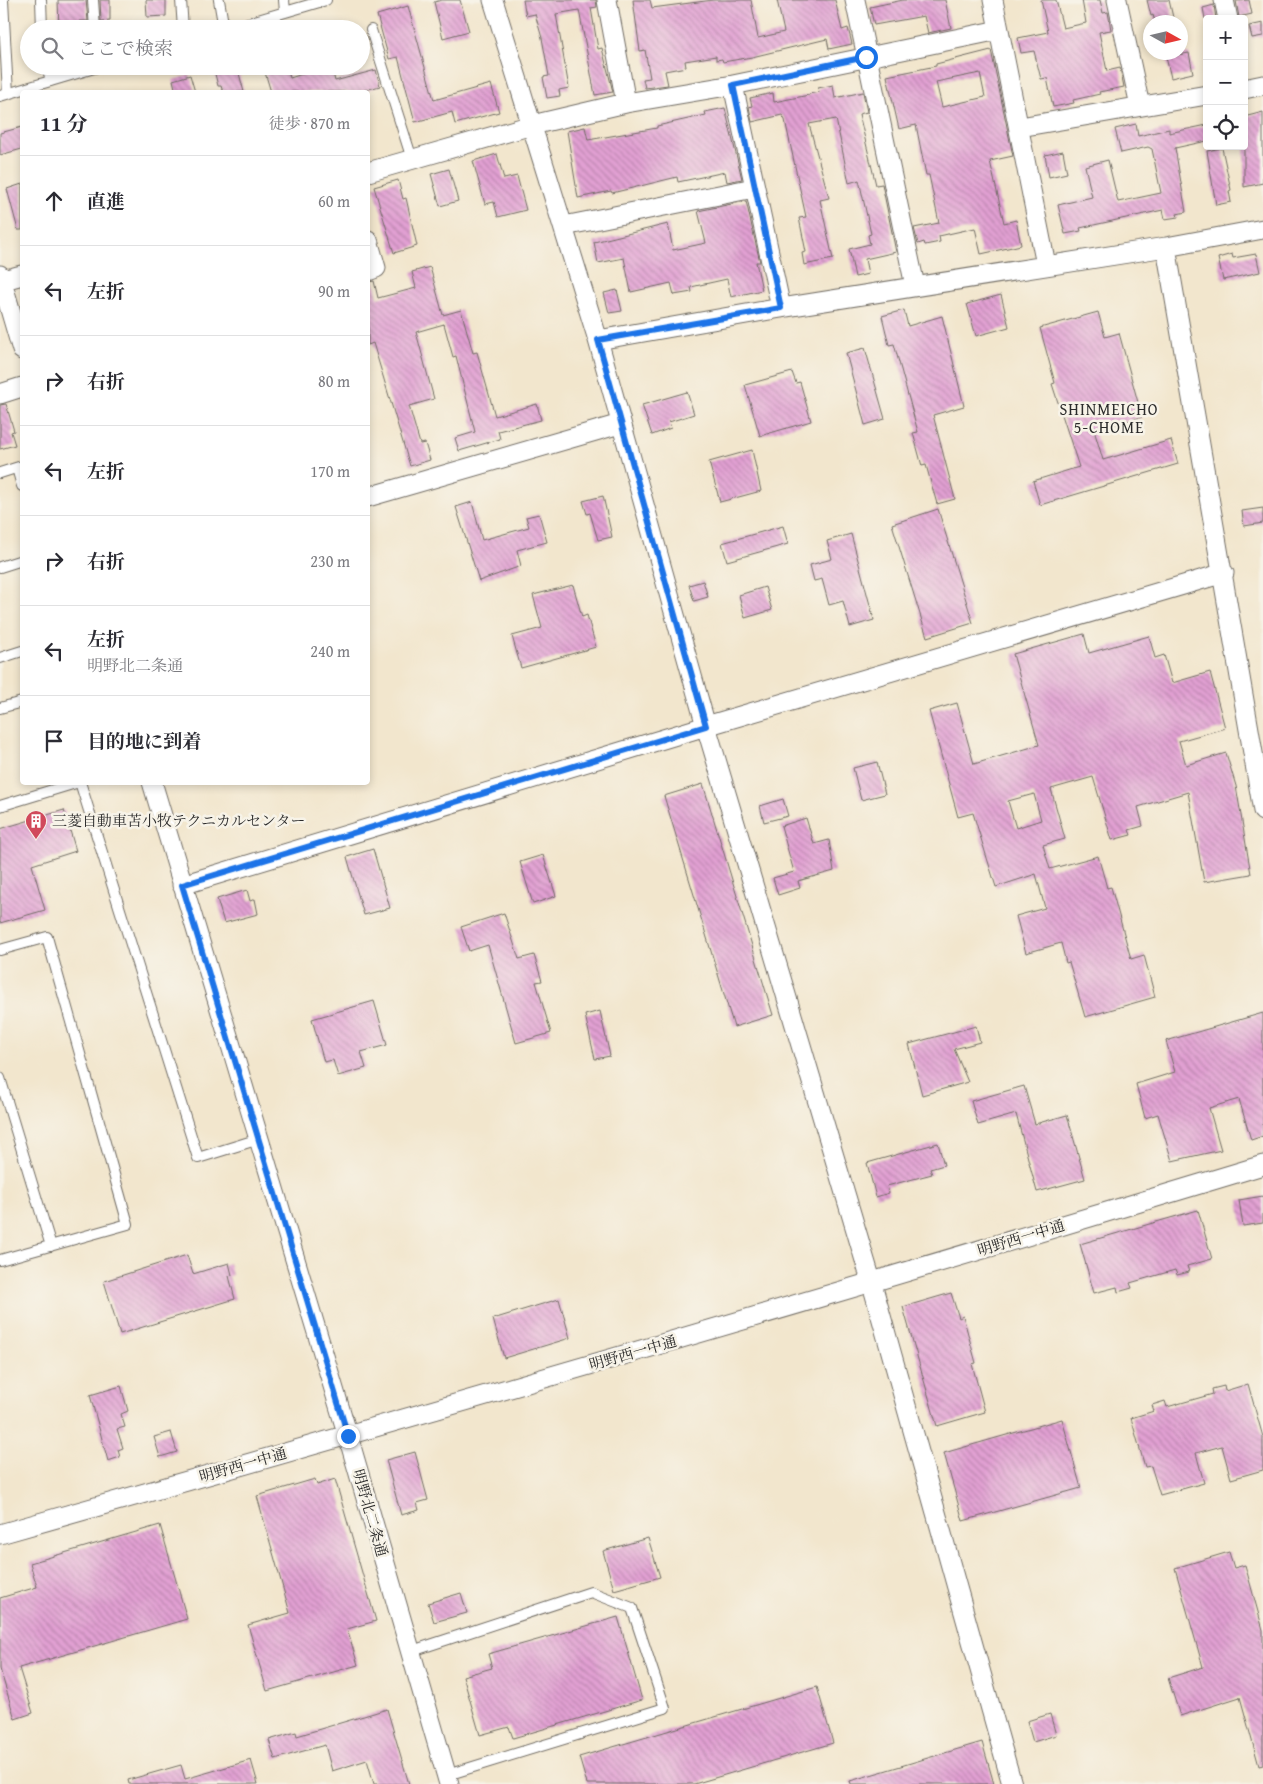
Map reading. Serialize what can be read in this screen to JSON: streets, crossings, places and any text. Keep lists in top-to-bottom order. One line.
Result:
{"streets":{"street":["明野西一中通","明野北二条通"]},"crossings":[["明野西一中通","明野北二条通"]],"districts":["SHINMEICHO 5-CHOME"],"places":{"building":["三菱自動車苫小牧テクニカルセンター"]},"north":"right","page":{"map_buttons":["+","−"],"search":"ここで検索","heading":["11 分","徒歩 · 870 m"],"list":[["直進","60 m"],["左折","90 m"],["右折","80 m"],["左折","170 m"],["右折","230 m"],["左折","明野北二条通","240 m"],"目的地に到着"]}}
